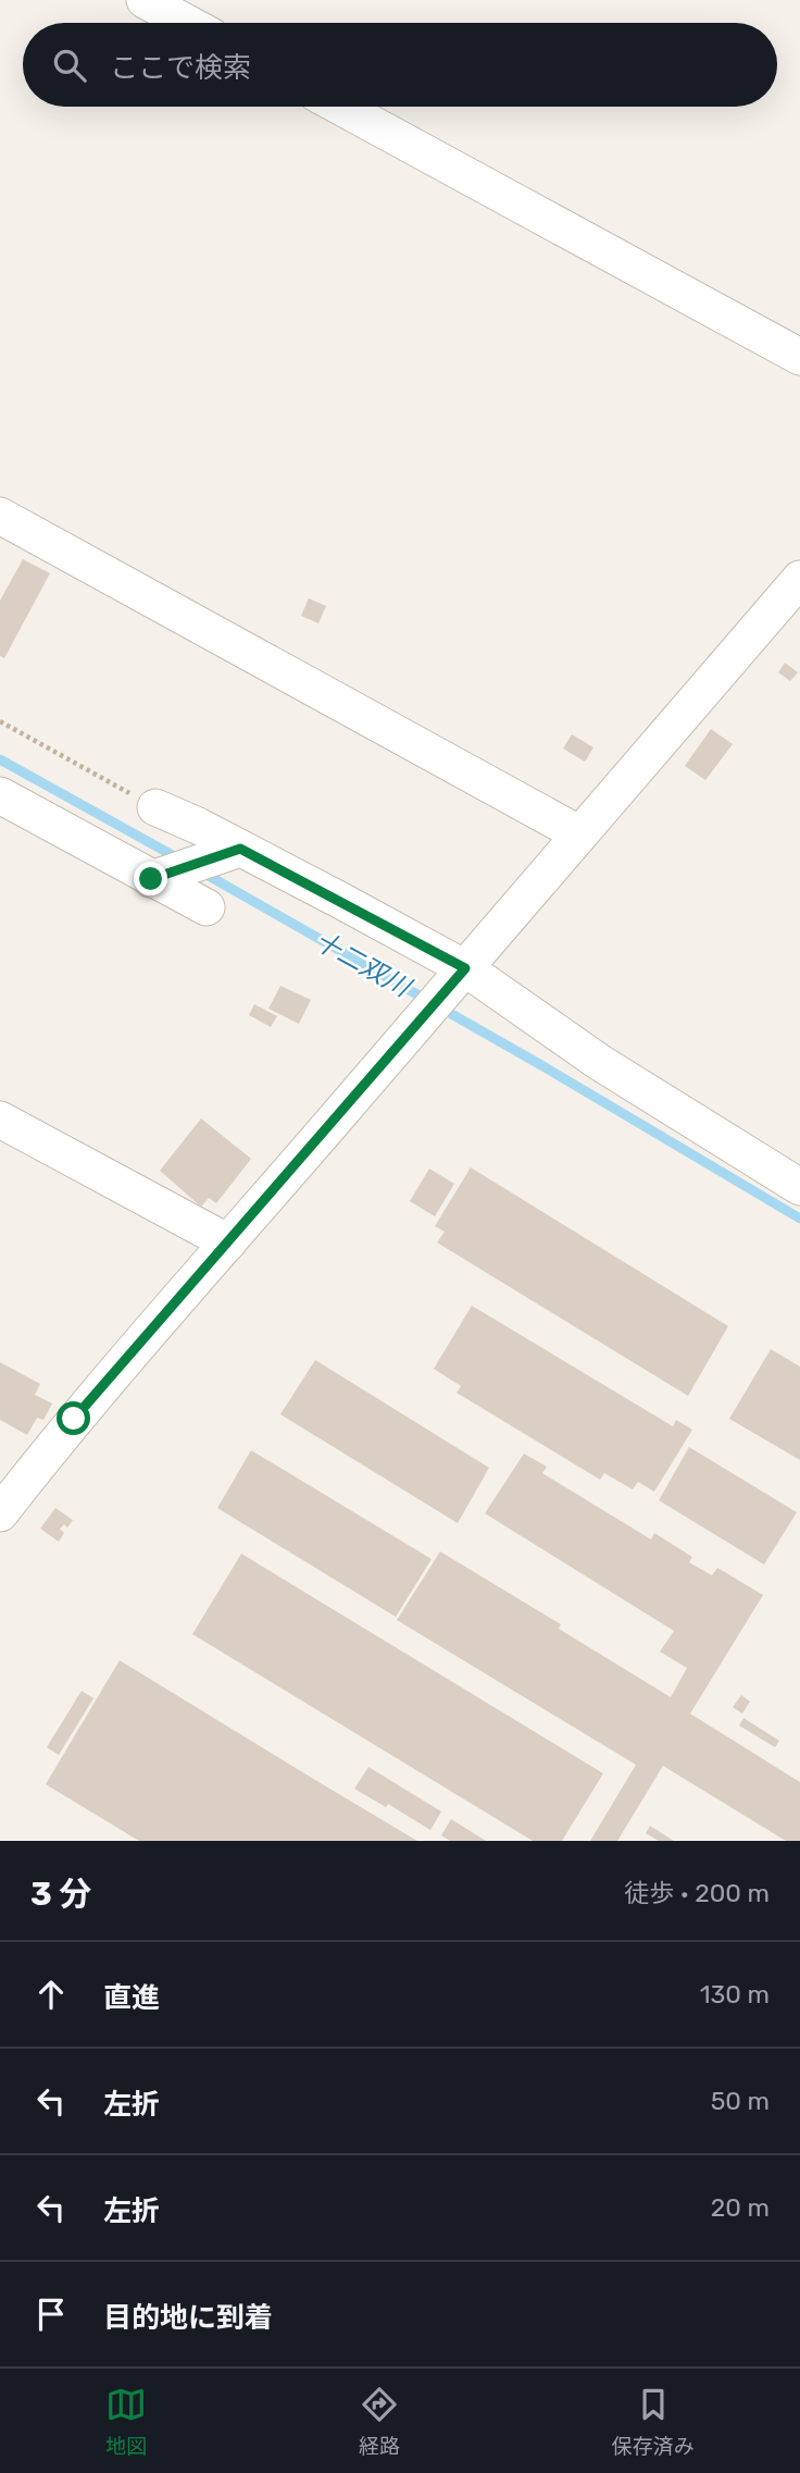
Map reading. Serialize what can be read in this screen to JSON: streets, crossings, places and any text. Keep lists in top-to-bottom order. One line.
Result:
{"water":["十二双川"],"page":{"search":"ここで検索","heading":["3 分","徒歩 · 200 m"],"list":[["直進","130 m"],["左折","50 m"],["左折","20 m"],"目的地に到着"],"nav":["地図","経路","保存済み"]}}
